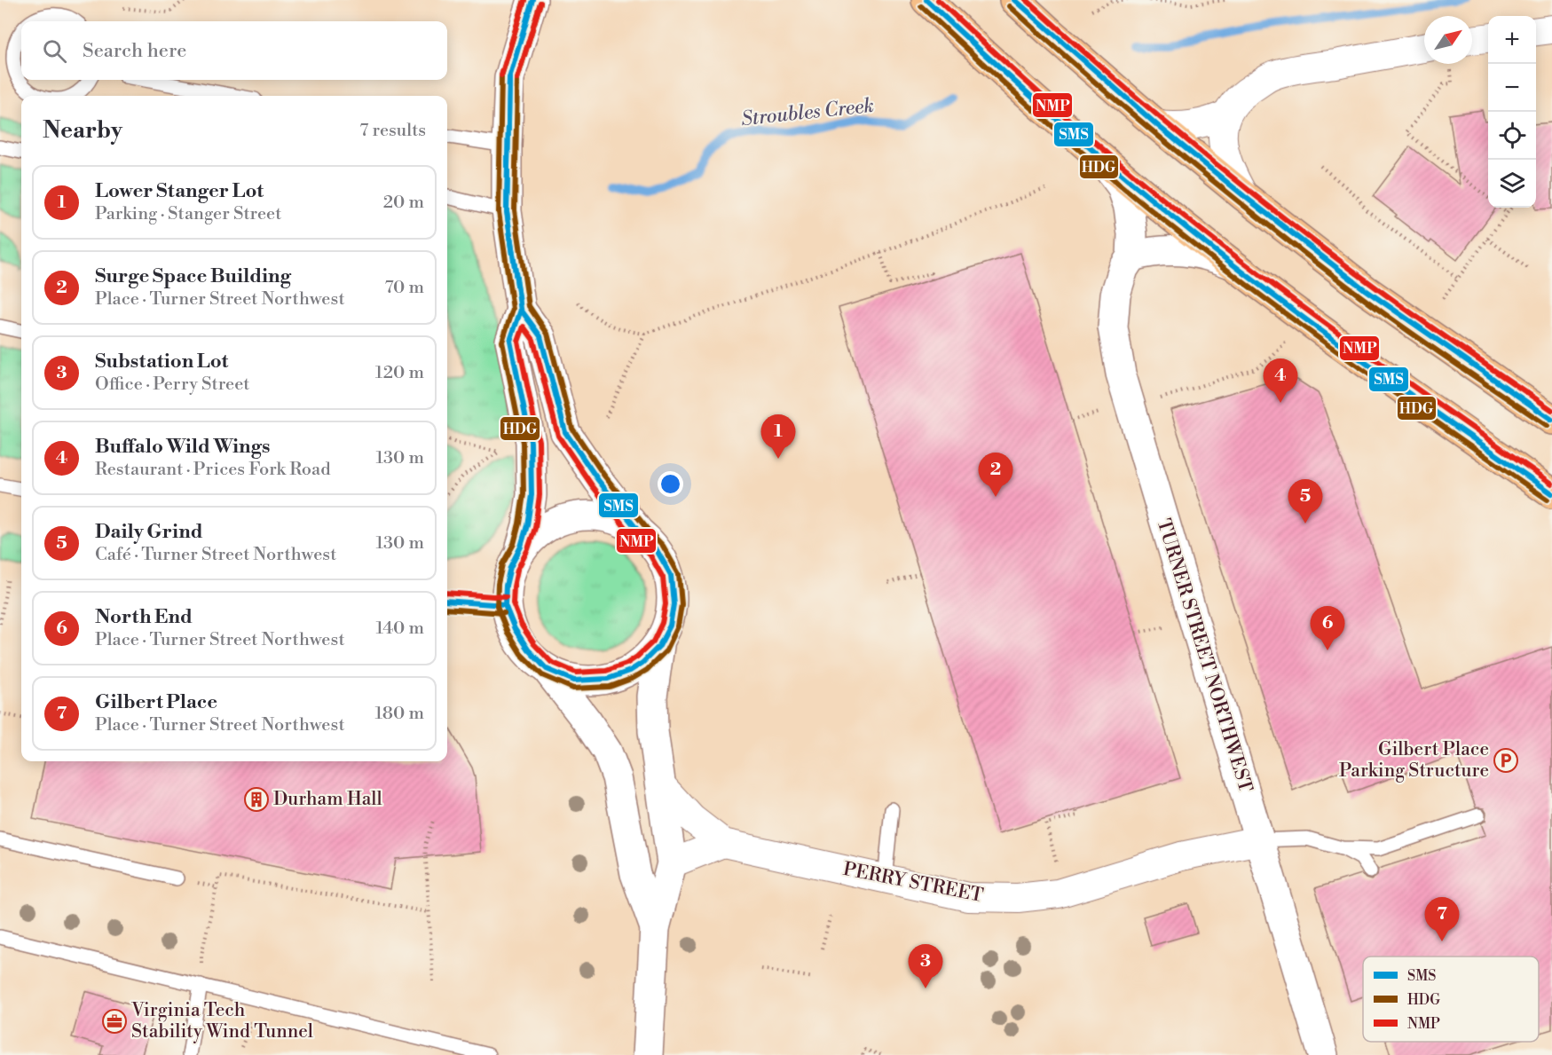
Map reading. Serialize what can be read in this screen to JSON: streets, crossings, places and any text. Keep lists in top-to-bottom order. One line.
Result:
{"streets":{"street":["TURNER STREET NORTHWEST","PERRY STREET"]},"crossings":[["TURNER STREET NORTHWEST","PERRY STREET"]],"water":["Stroubles Creek"],"places":{"parking":["Gilbert Place Parking Structure"],"building":["Durham Hall"],"office":["Virginia Tech Stability Wind Tunnel"]},"lines":["transit line SMS","transit line HDG","transit line NMP"],"legend":["SMS","HDG","NMP"],"north":"top right","page":{"map_buttons":["+","−"],"search":"Search here","heading":["Nearby","7 results"],"list":[{"mark":"1","name":"Lower Stanger Lot","note":"Parking · Stanger Street","value":"20 m"},{"mark":"2","name":"Surge Space Building","note":"Place · Turner Street Northwest","value":"70 m"},{"mark":"3","name":"Substation Lot","note":"Office · Perry Street","value":"120 m"},{"mark":"4","name":"Buffalo Wild Wings","note":"Restaurant · Prices Fork Road","value":"130 m"},{"mark":"5","name":"Daily Grind","note":"Café · Turner Street Northwest","value":"130 m"},{"mark":"6","name":"North End","note":"Place · Turner Street Northwest","value":"140 m"},{"mark":"7","name":"Gilbert Place","note":"Place · Turner Street Northwest","value":"180 m"}],"pins":["4","1","2","5","6","7","3"]}}
